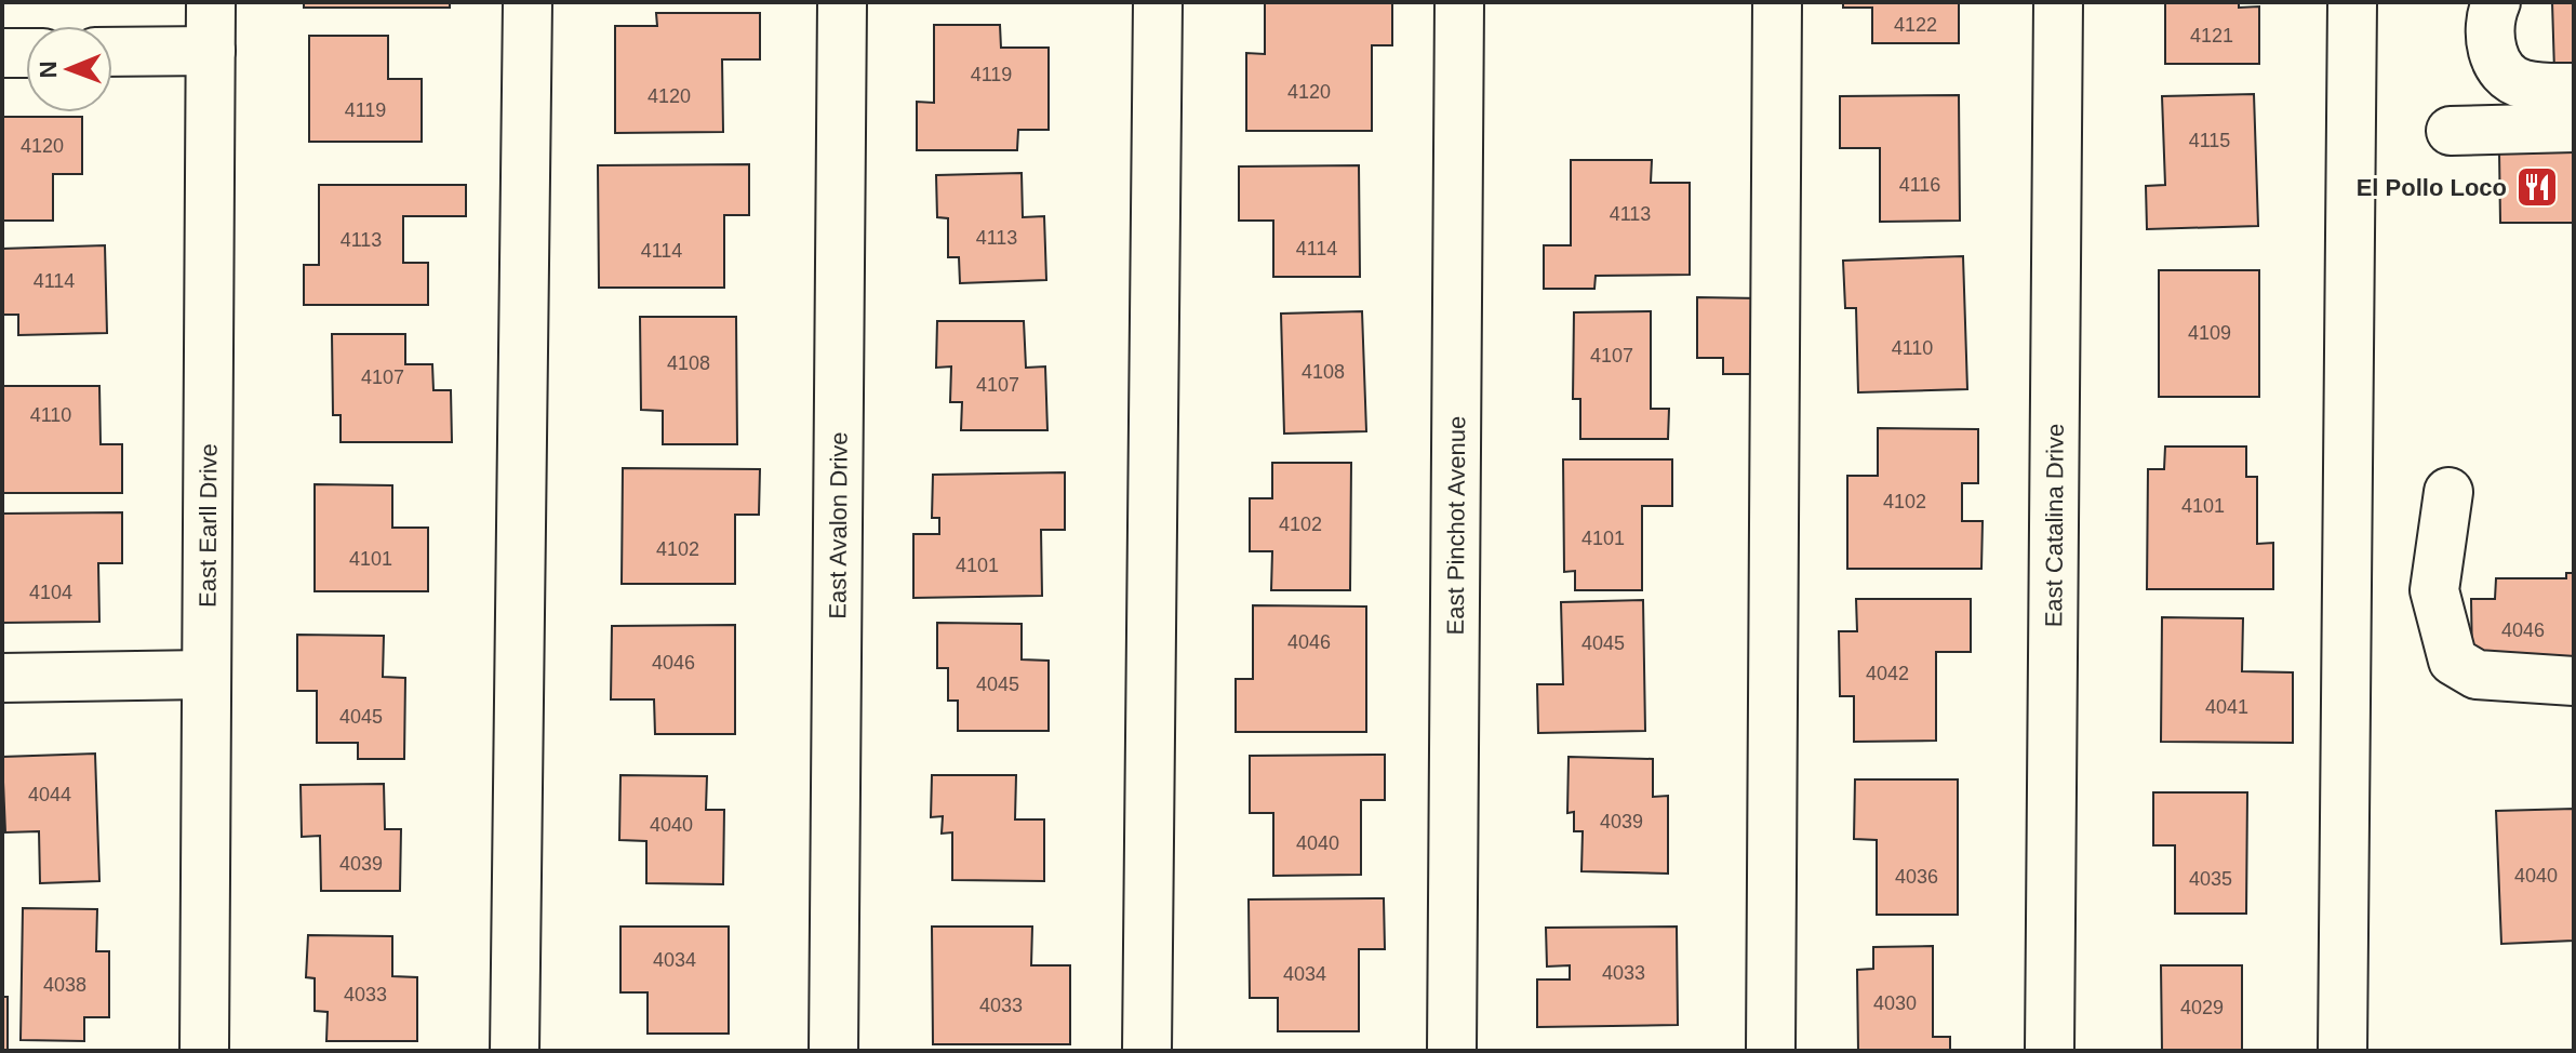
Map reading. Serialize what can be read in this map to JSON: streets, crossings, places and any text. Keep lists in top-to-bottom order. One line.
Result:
{"streets":{"street":["East Earll Drive","East Avalon Drive","East Pinchot Avenue","East Catalina Drive"]},"places":{"restaurant":["El Pollo Loco"]},"house_numbers":["4122","4121","4119","4120","4120","4119","4115","4120","4116","4113","4113","4113","4114","4114","4114","4109","4110","4107","4108","4108","4107","4107","4110","4102","4101","4102","4101","4102","4101","4101","4104","4046","4046","4045","4046","4042","4045","4041","4045","4044","4039","4040","4040","4039","4040","4036","4035","4034","4033","4034","4038","4033","4030","4033","4029"],"north":"left"}
